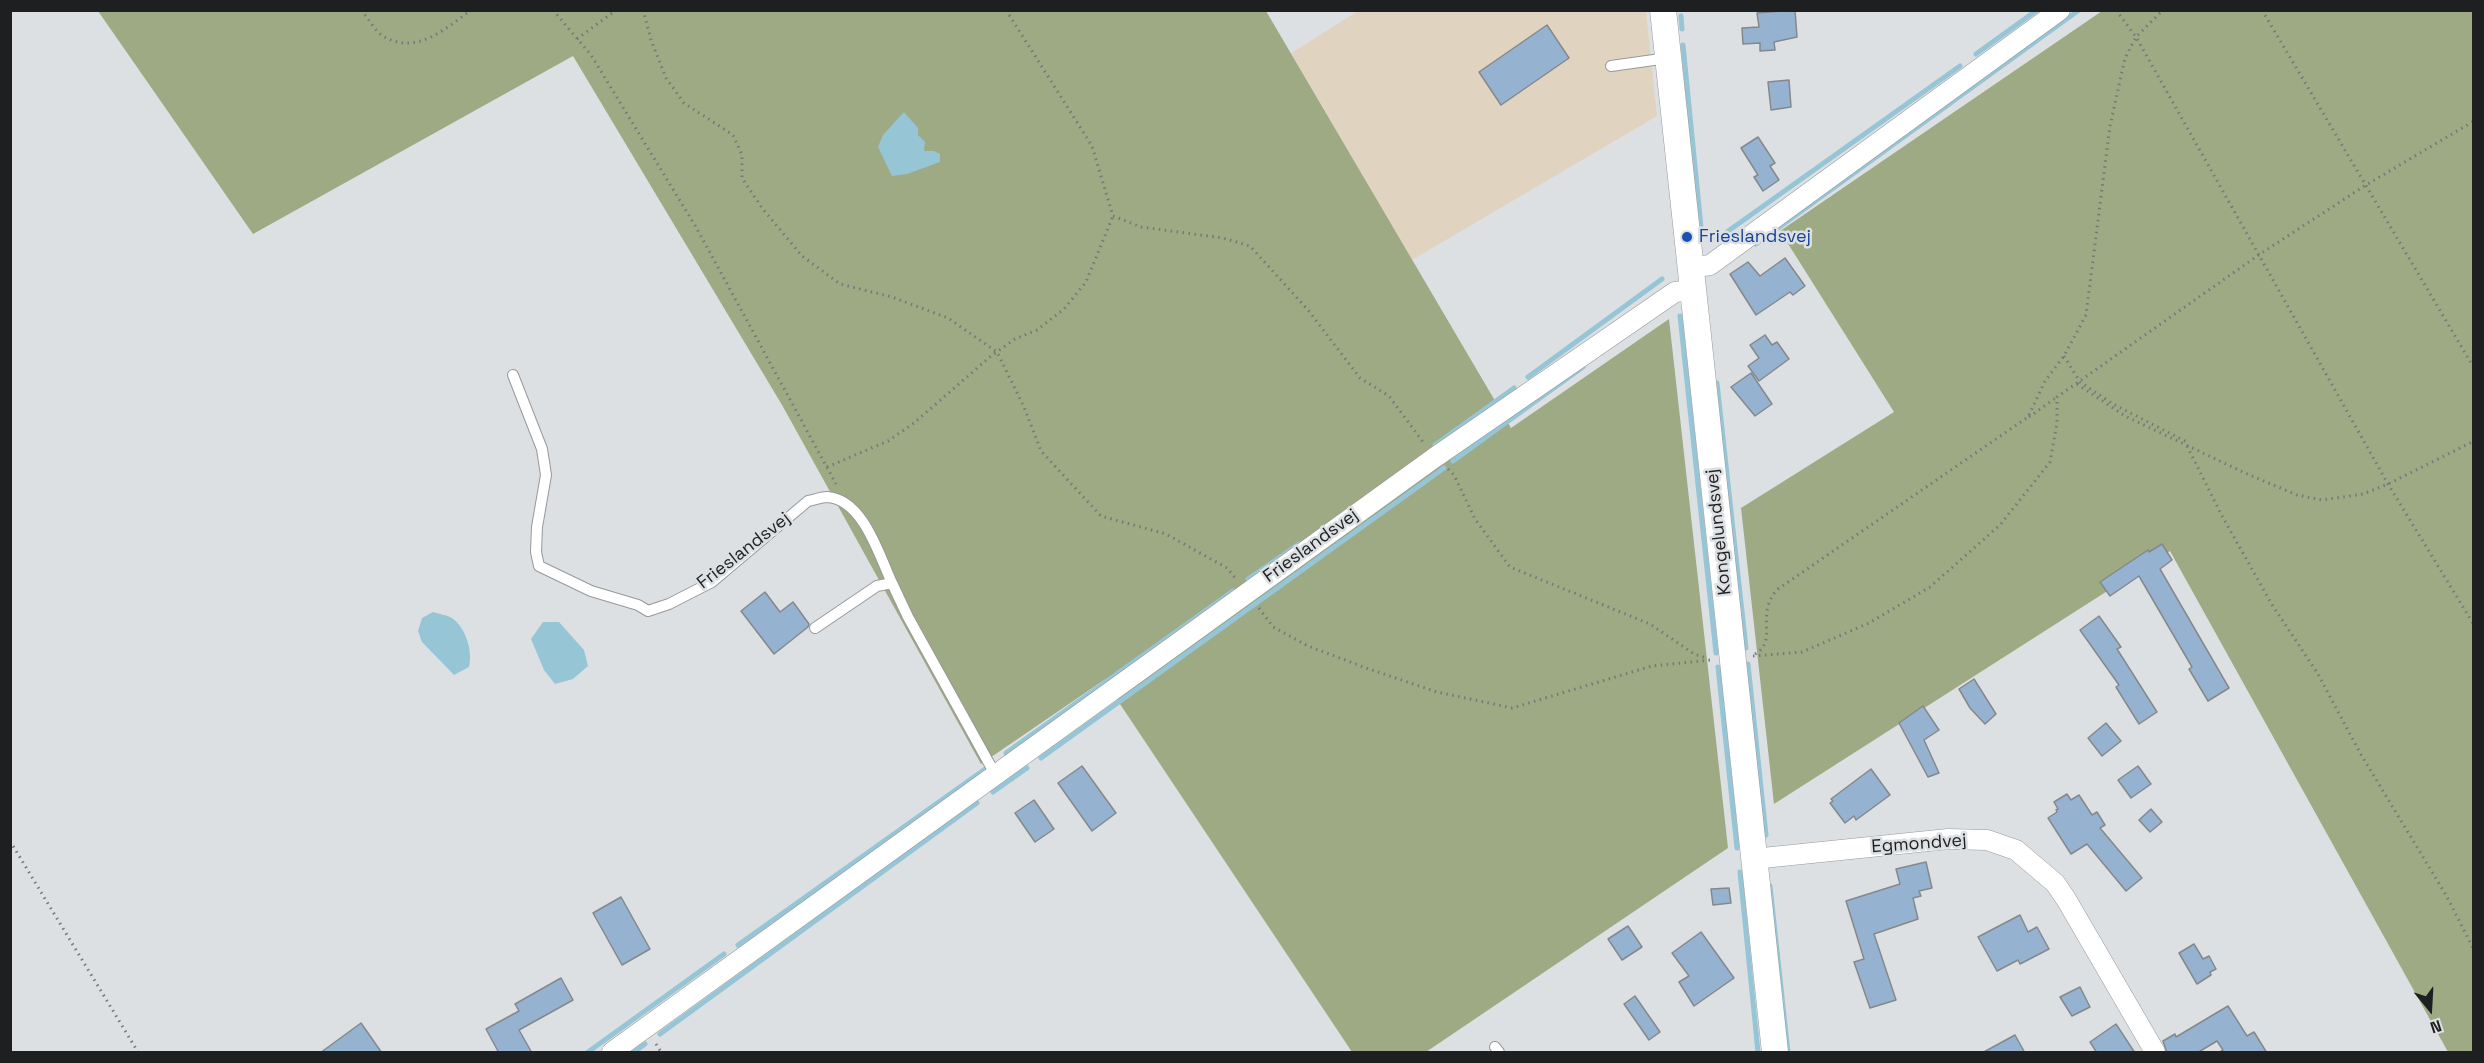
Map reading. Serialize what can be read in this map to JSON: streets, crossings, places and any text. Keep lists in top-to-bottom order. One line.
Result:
{"streets":{"street":["Kongelundsvej","Frieslandsvej","Egmondvej"]},"crossings":[["Kongelundsvej","Frieslandsvej"],["Kongelundsvej","Egmondvej"]],"places":["Frieslandsvej"],"north":"bottom"}
